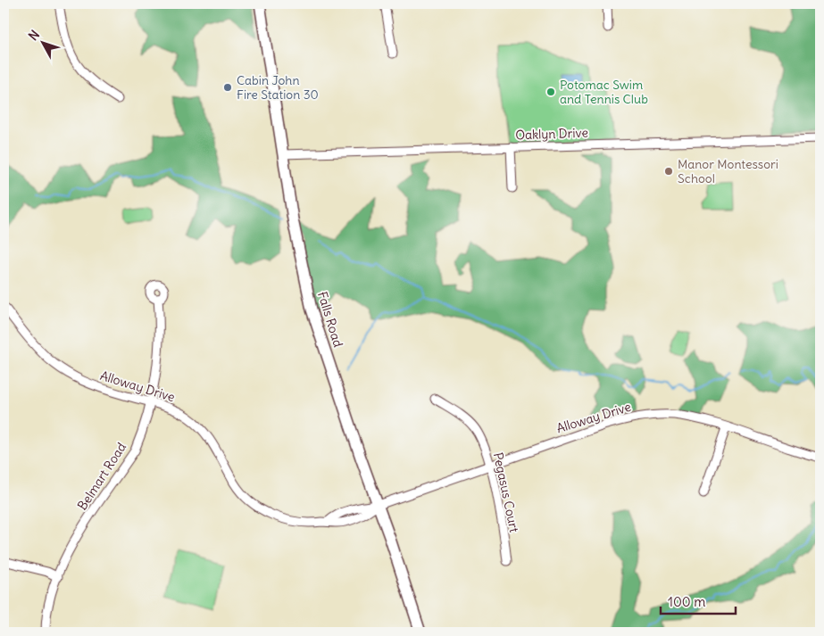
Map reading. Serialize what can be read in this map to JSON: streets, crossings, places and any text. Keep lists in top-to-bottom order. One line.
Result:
{"streets":{"main road":["Falls Road"],"street":["Oaklyn Drive","Alloway Drive","Belmart Road","Pegasus Court"]},"crossings":[["Oaklyn Drive","Falls Road"],["Falls Road","Alloway Drive"],["Alloway Drive","Belmart Road"],["Alloway Drive","Pegasus Court"]],"places":["Cabin John Fire Station 30","Potomac Swim and Tennis Club","Manor Montessori School"],"scale_bar":"100 m","north":"top left"}
